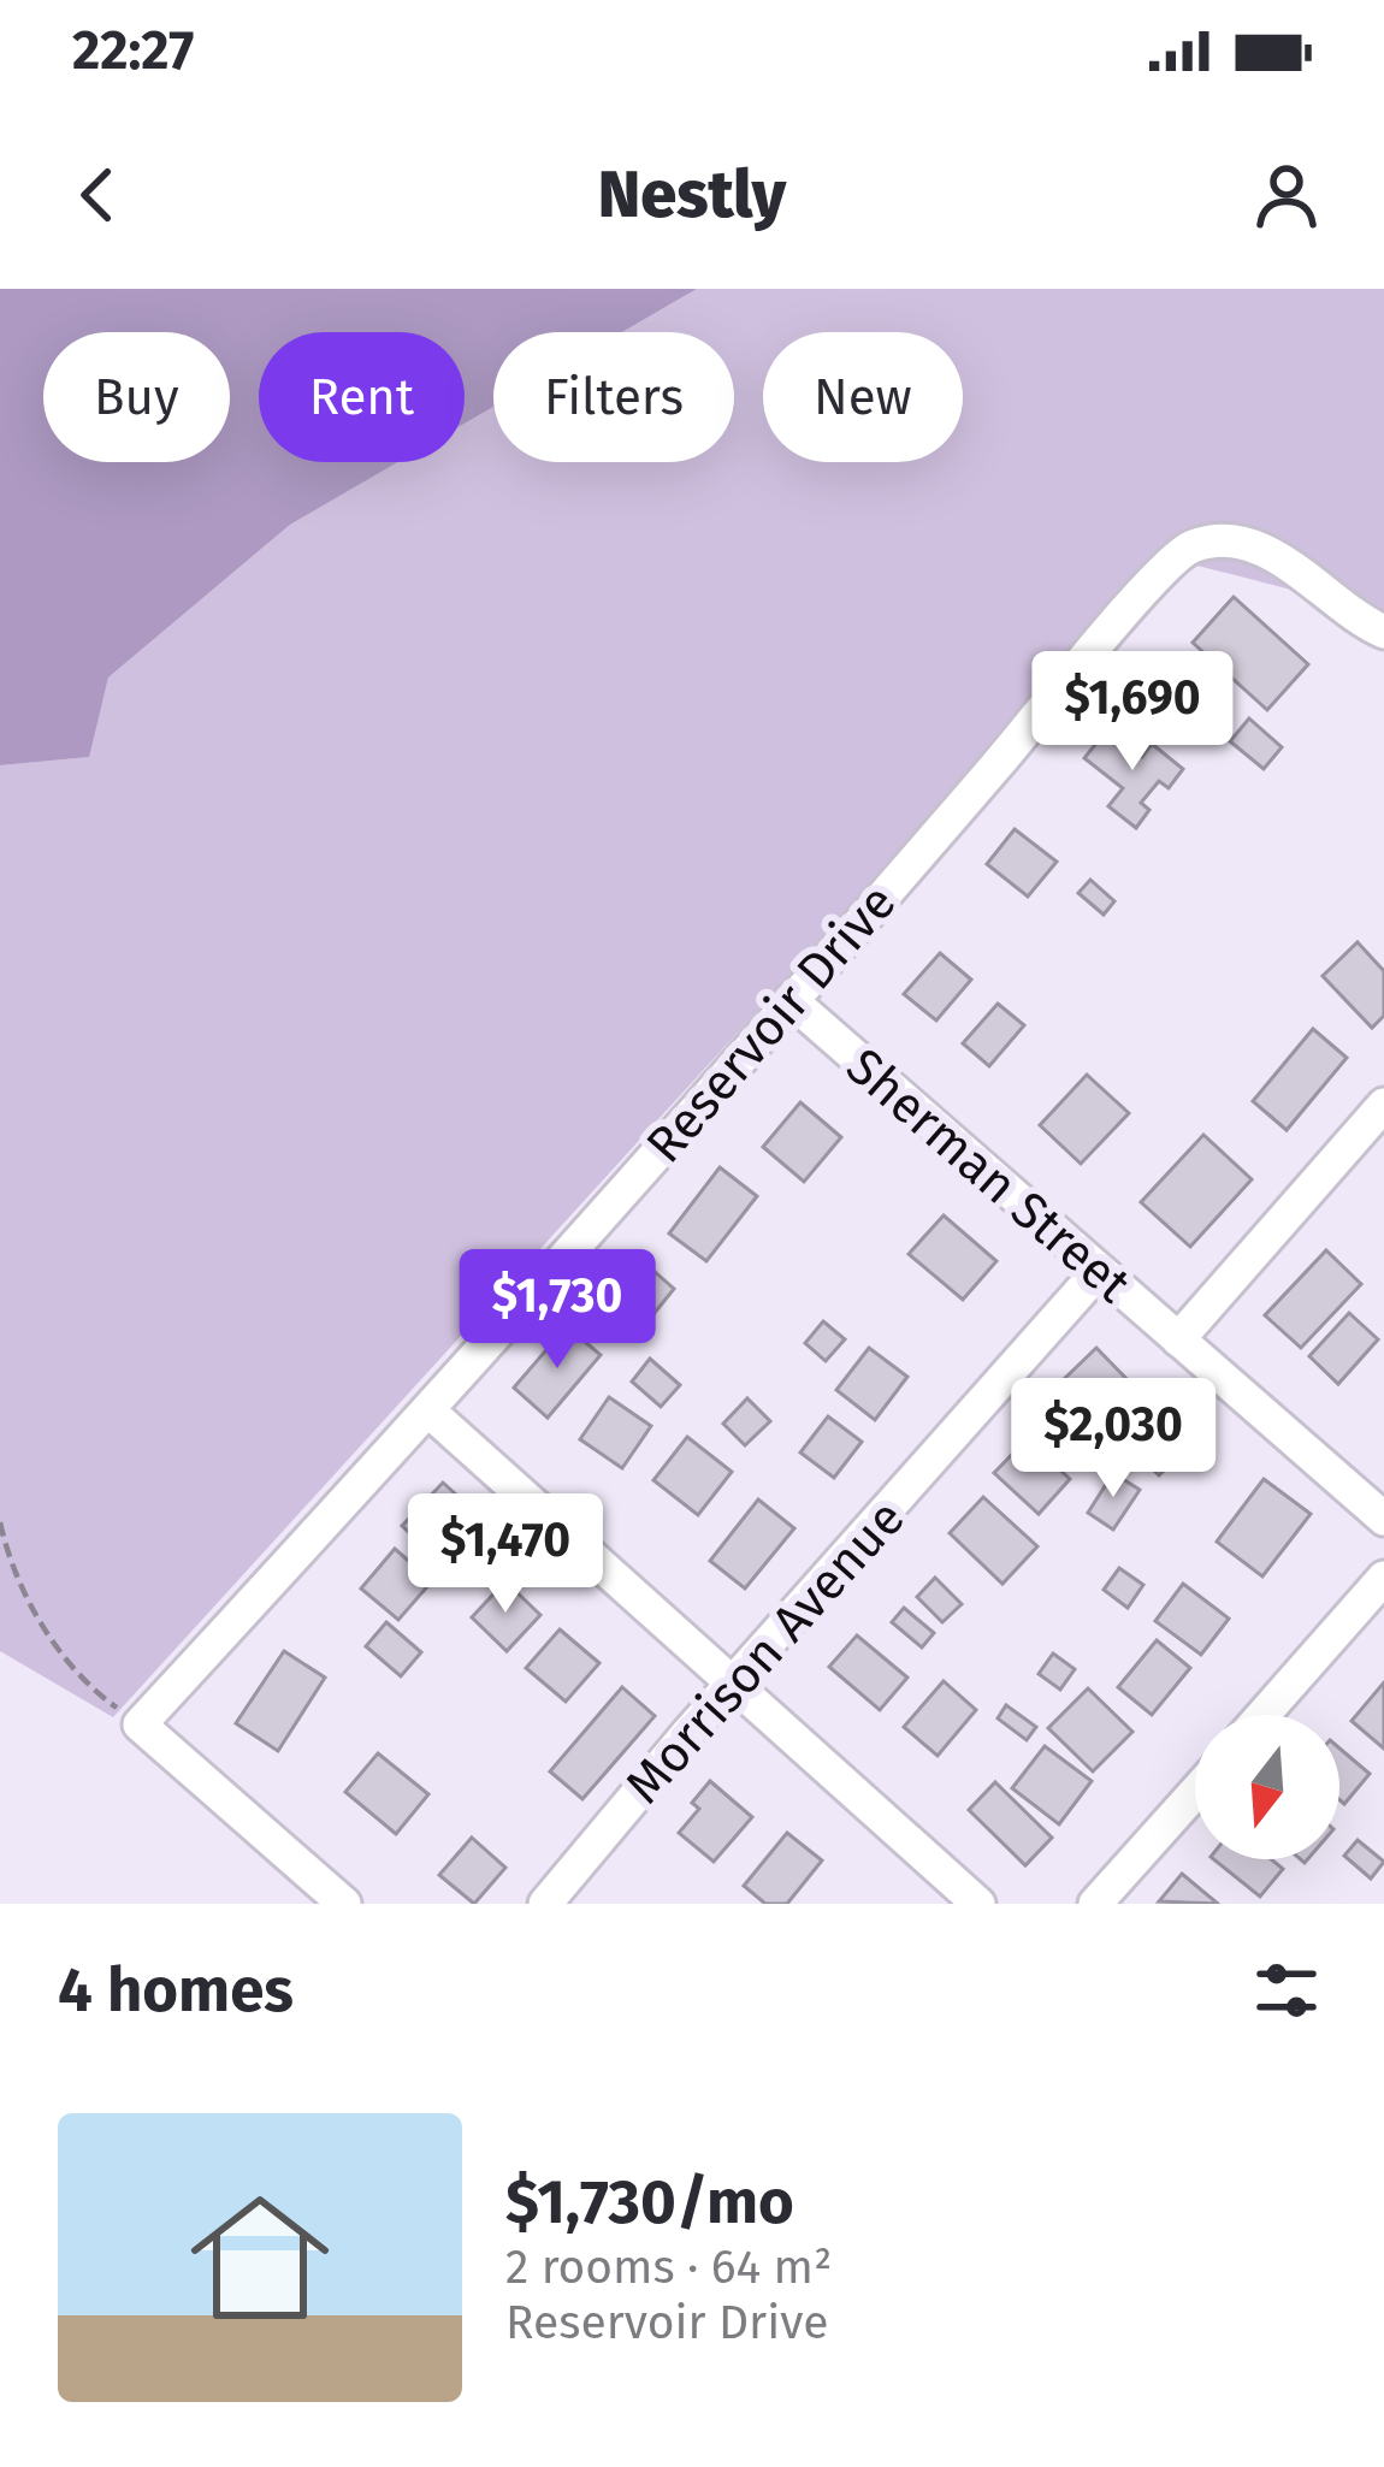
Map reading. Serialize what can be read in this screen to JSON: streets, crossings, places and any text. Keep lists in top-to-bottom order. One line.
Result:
{"streets":{"street":["Reservoir Drive","Sherman Street","Morrison Avenue"]},"crossings":[["Reservoir Drive","Sherman Street"],["Sherman Street","Morrison Avenue"]],"north":"bottom","page":{"status":"22:27","header":"Nestly","chip":["Buy","Rent","Filters","New"],"price":["$1,690","$1,730","$2,030","$1,470"],"heading":"4 homes","list":[{"name":"$1,730/mo","note":"2 rooms · 64 m² · Reservoir Drive"}]}}
